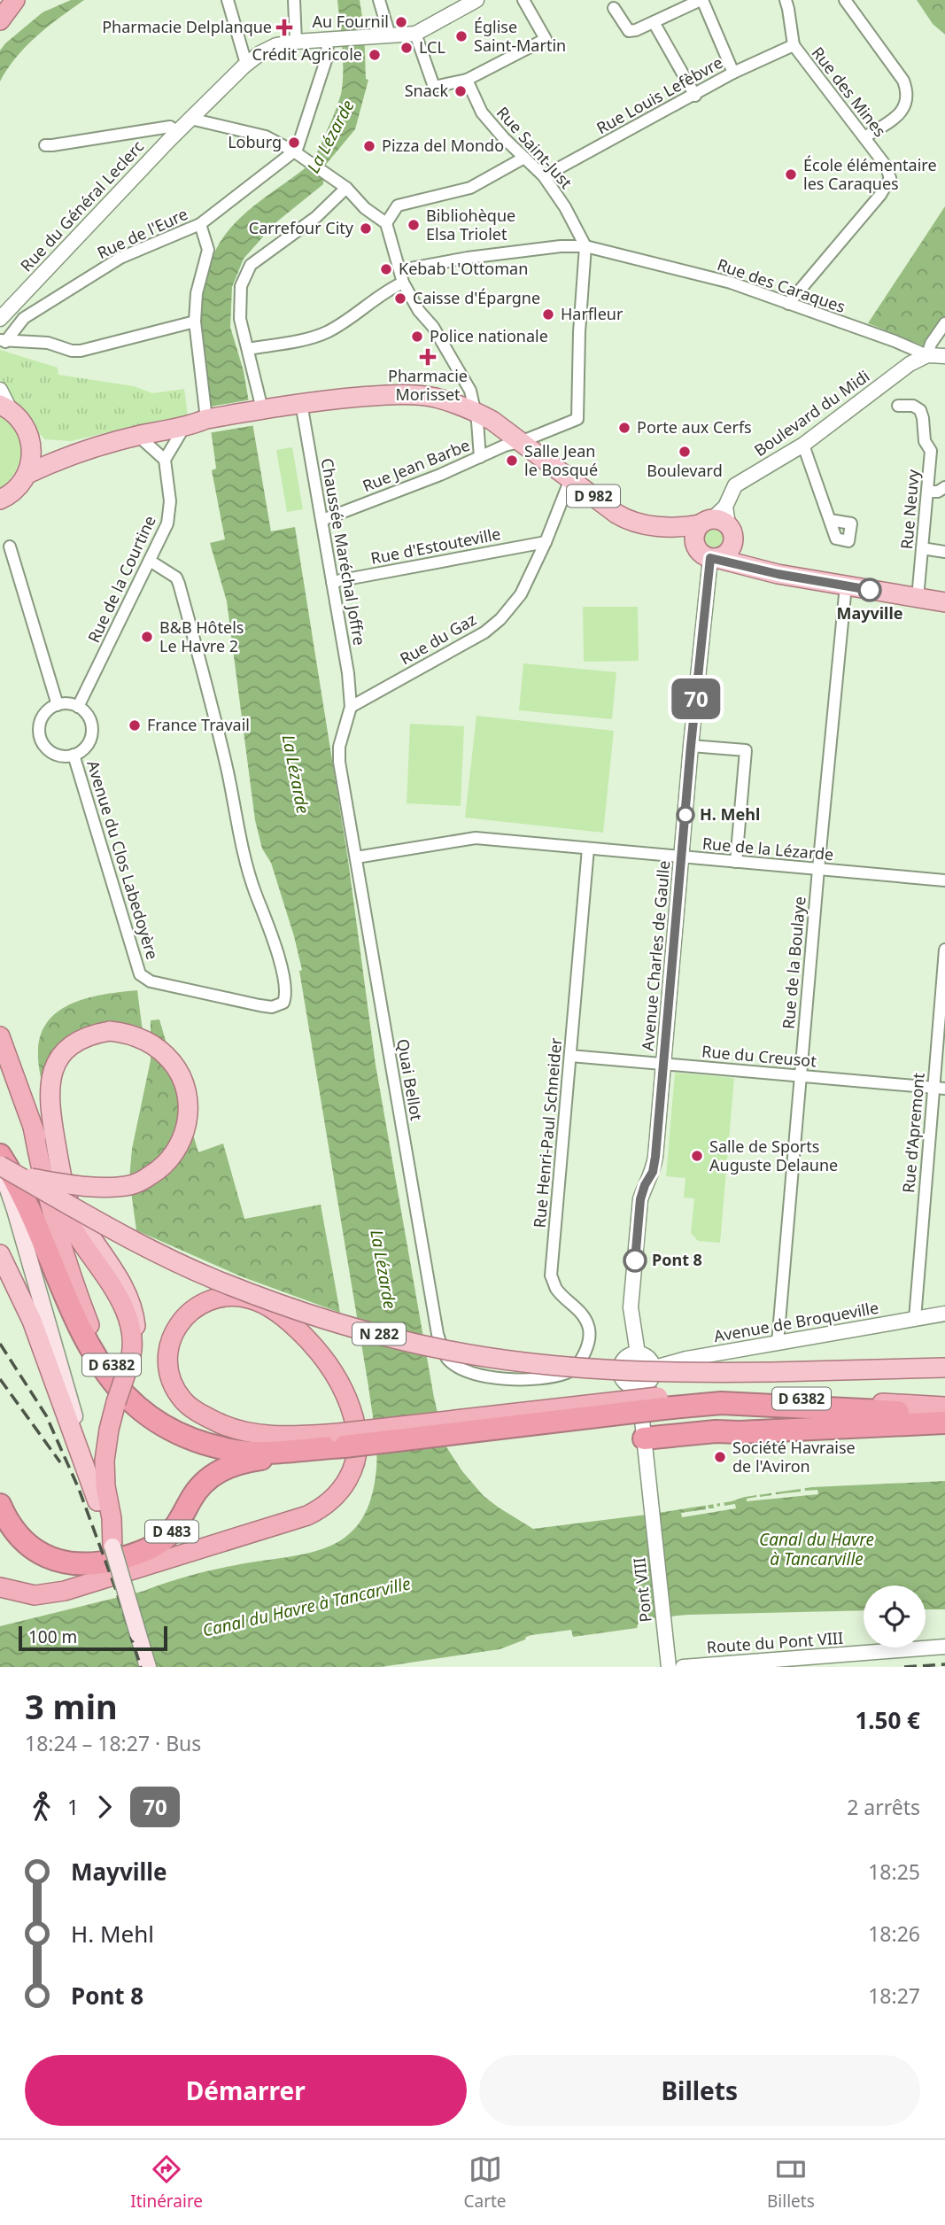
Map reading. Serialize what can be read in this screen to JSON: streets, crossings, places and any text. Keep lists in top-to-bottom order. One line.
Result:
{"streets":{"highway":["D 6382","D 483"],"main road":["D 982","N 282"],"street":["Rue des Mines","Rue Louis Lefèbvre","Rue Saint-Just","Rue du Général Leclerc","Rue de l'Eure","Rue des Caraques","Boulevard du Midi","Rue Jean Barbe","Rue Neuvy","Rue d'Estouteville","Chaussée Maréchal Joffre","Rue de la Courtine","Rue du Gaz","Rue de la Lézarde","Avenue du Clos Labedoyère","Avenue Charles de Gaulle","Rue de la Boulaye","Rue du Creusot","Quai Bellot","Rue Henri-Paul Schneider","Rue d'Apremont","Avenue de Broqueville","Pont VIII","Route du Pont VIII"]},"crossings":[["Rue des Mines","Rue Louis Lefèbvre"],["Rue des Mines","Rue des Caraques"],["Rue Louis Lefèbvre","Rue Saint-Just"],["Rue Saint-Just","Rue des Caraques"],["Rue Saint-Just","Rue Jean Barbe"],["Rue des Caraques","Boulevard du Midi"],["Rue des Caraques","Rue Jean Barbe"],["Boulevard du Midi","D 982"],["Rue Jean Barbe","D 982"],["Rue Jean Barbe","Chaussée Maréchal Joffre"],["D 982","Chaussée Maréchal Joffre"],["D 982","Rue du Gaz"],["Rue d'Estouteville","Chaussée Maréchal Joffre"],["Rue d'Estouteville","Rue du Gaz"],["Chaussée Maréchal Joffre","Rue du Gaz"],["Chaussée Maréchal Joffre","Quai Bellot"],["Rue de la Courtine","Avenue du Clos Labedoyère"],["Rue du Gaz","Quai Bellot"],["Rue de la Lézarde","Avenue Charles de Gaulle"],["Rue de la Lézarde","Rue de la Boulaye"],["Rue de la Lézarde","Quai Bellot"],["Rue de la Lézarde","Rue Henri-Paul Schneider"],["Avenue Charles de Gaulle","Rue du Creusot"],["Avenue Charles de Gaulle","Avenue de Broqueville"],["Rue de la Boulaye","Rue du Creusot"],["Rue de la Boulaye","Avenue de Broqueville"],["Rue du Creusot","Rue Henri-Paul Schneider"],["Rue du Creusot","Rue d'Apremont"],["Quai Bellot","Rue Henri-Paul Schneider"],["Rue d'Apremont","Avenue de Broqueville"],["D 6382","D 483"]],"water":["La Lézarde","Canal du Havre à Tancarville"],"places":{"other":["Au Fournil","Église Saint-Martin","LCL","Crédit Agricole","Snack","Loburg","Pizza del Mondo","École élémentaire les Caraques","Bibliohèque Elsa Triolet","Carrefour City","Kebab L'Ottoman","Caisse d'Épargne","Harfleur","Police nationale","Porte aux Cerfs","Boulevard","Salle Jean le Bosqué","Mayville","B&B Hôtels Le Havre 2","France Travail","H. Mehl","Salle de Sports Auguste Delaune","Pont 8","Société Havraise de l'Aviron"],"health":["Pharmacie Delplanque","Pharmacie Morisset"]},"lines":["bus line 70"],"scale_bar":"100 m","page":{"on_map":"70","scale":"100 m","heading":["3 min","18:24 – 18:27 · Bus","1.50 €"],"legs":["1","70","2 arrêts"],"list":[{"name":"Mayville","value":"18:25"},{"name":"H. Mehl","value":"18:26"},{"name":"Pont 8","value":"18:27"}],"buttons":["Démarrer","Billets"],"tabs":["Itinéraire","Carte","Billets"]}}
